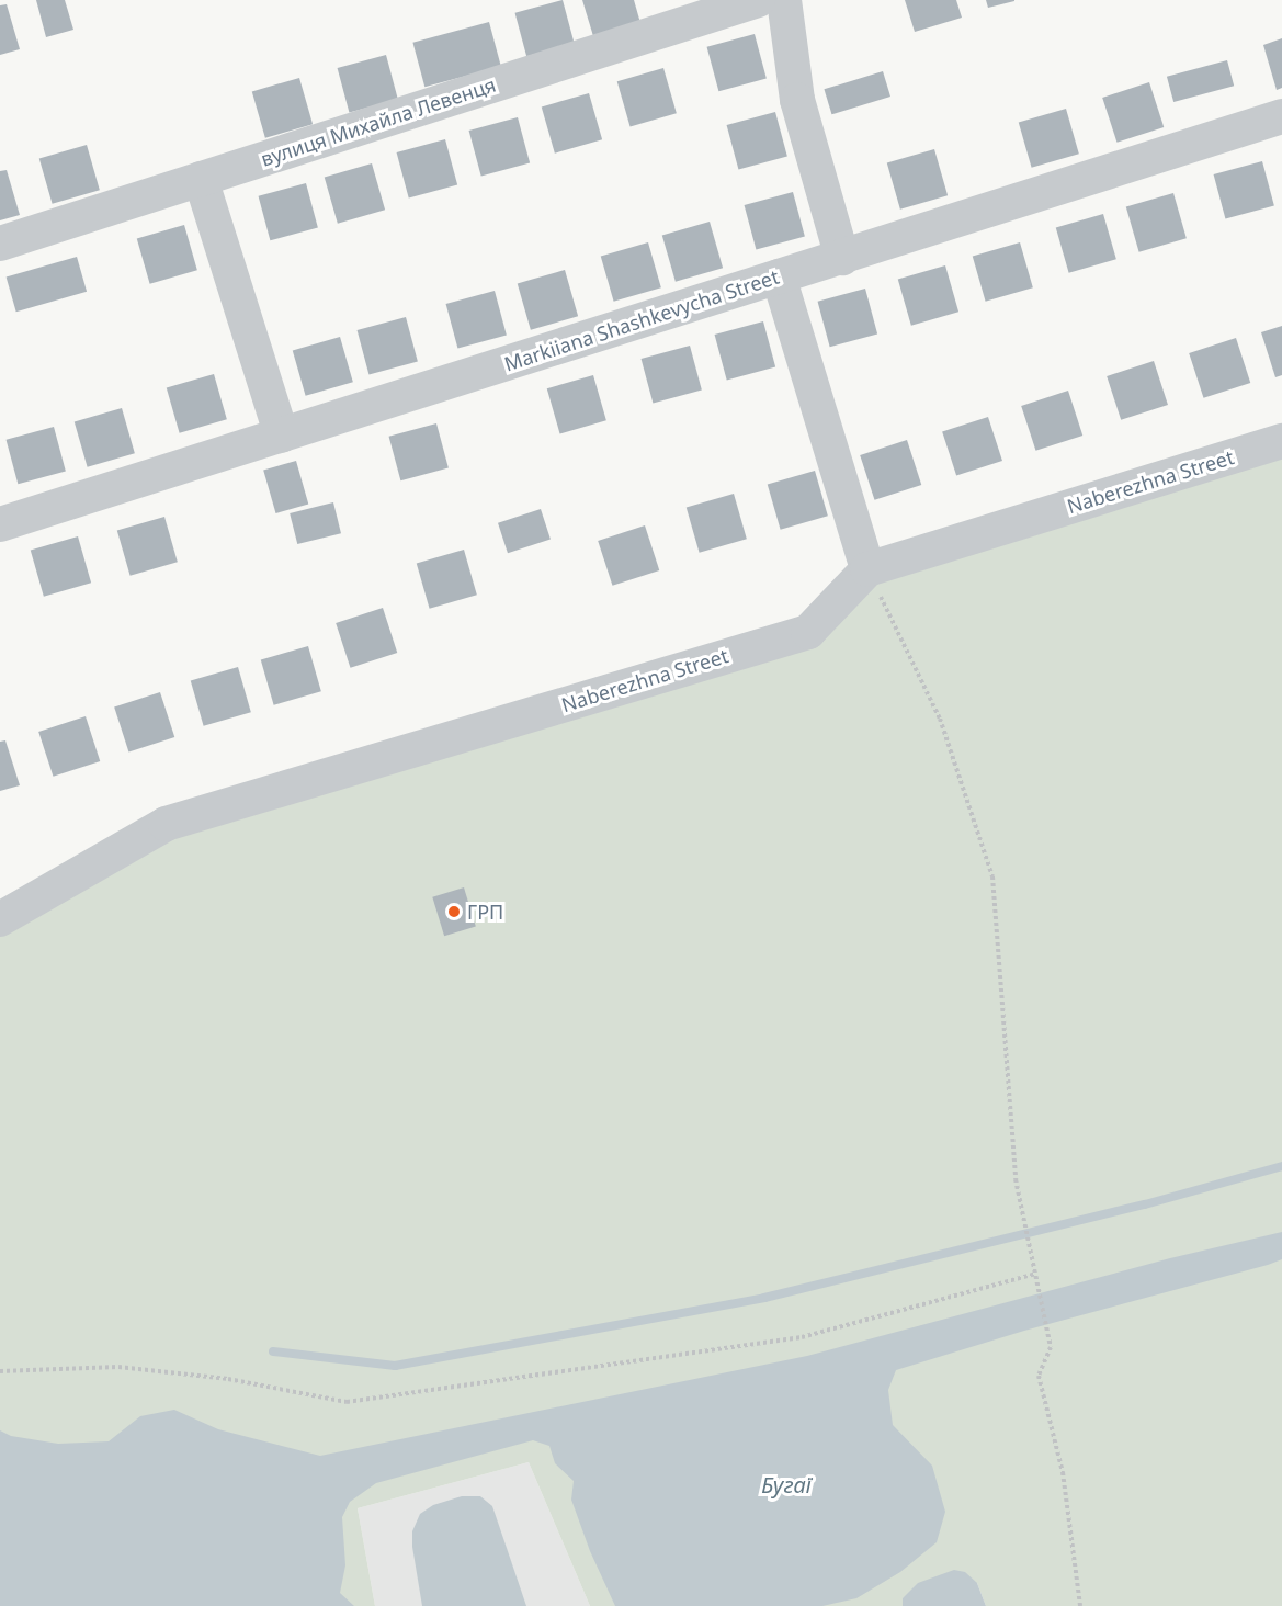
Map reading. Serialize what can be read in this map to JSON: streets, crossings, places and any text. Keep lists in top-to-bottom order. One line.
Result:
{"streets":{"street":["вулиця Михайла Левенця","Markiiana Shashkevycha Street","Naberezhna Street"]},"water":["Бугаї"],"places":["ГРП"]}
